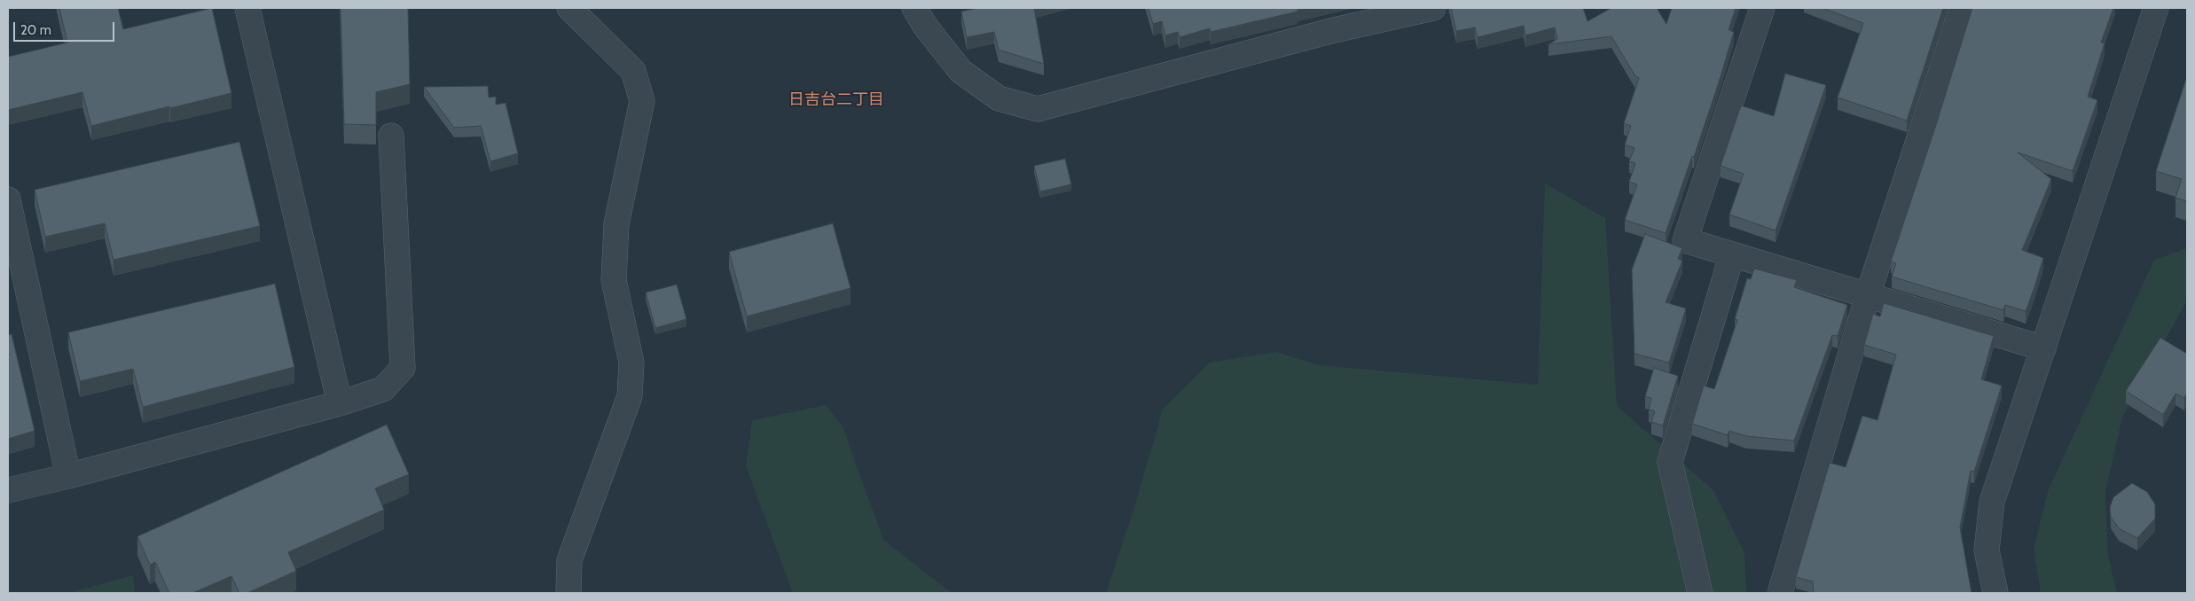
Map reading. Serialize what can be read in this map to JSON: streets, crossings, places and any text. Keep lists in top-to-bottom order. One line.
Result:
{"districts":["日吉台二丁目"],"scale_bar":"20 m"}
